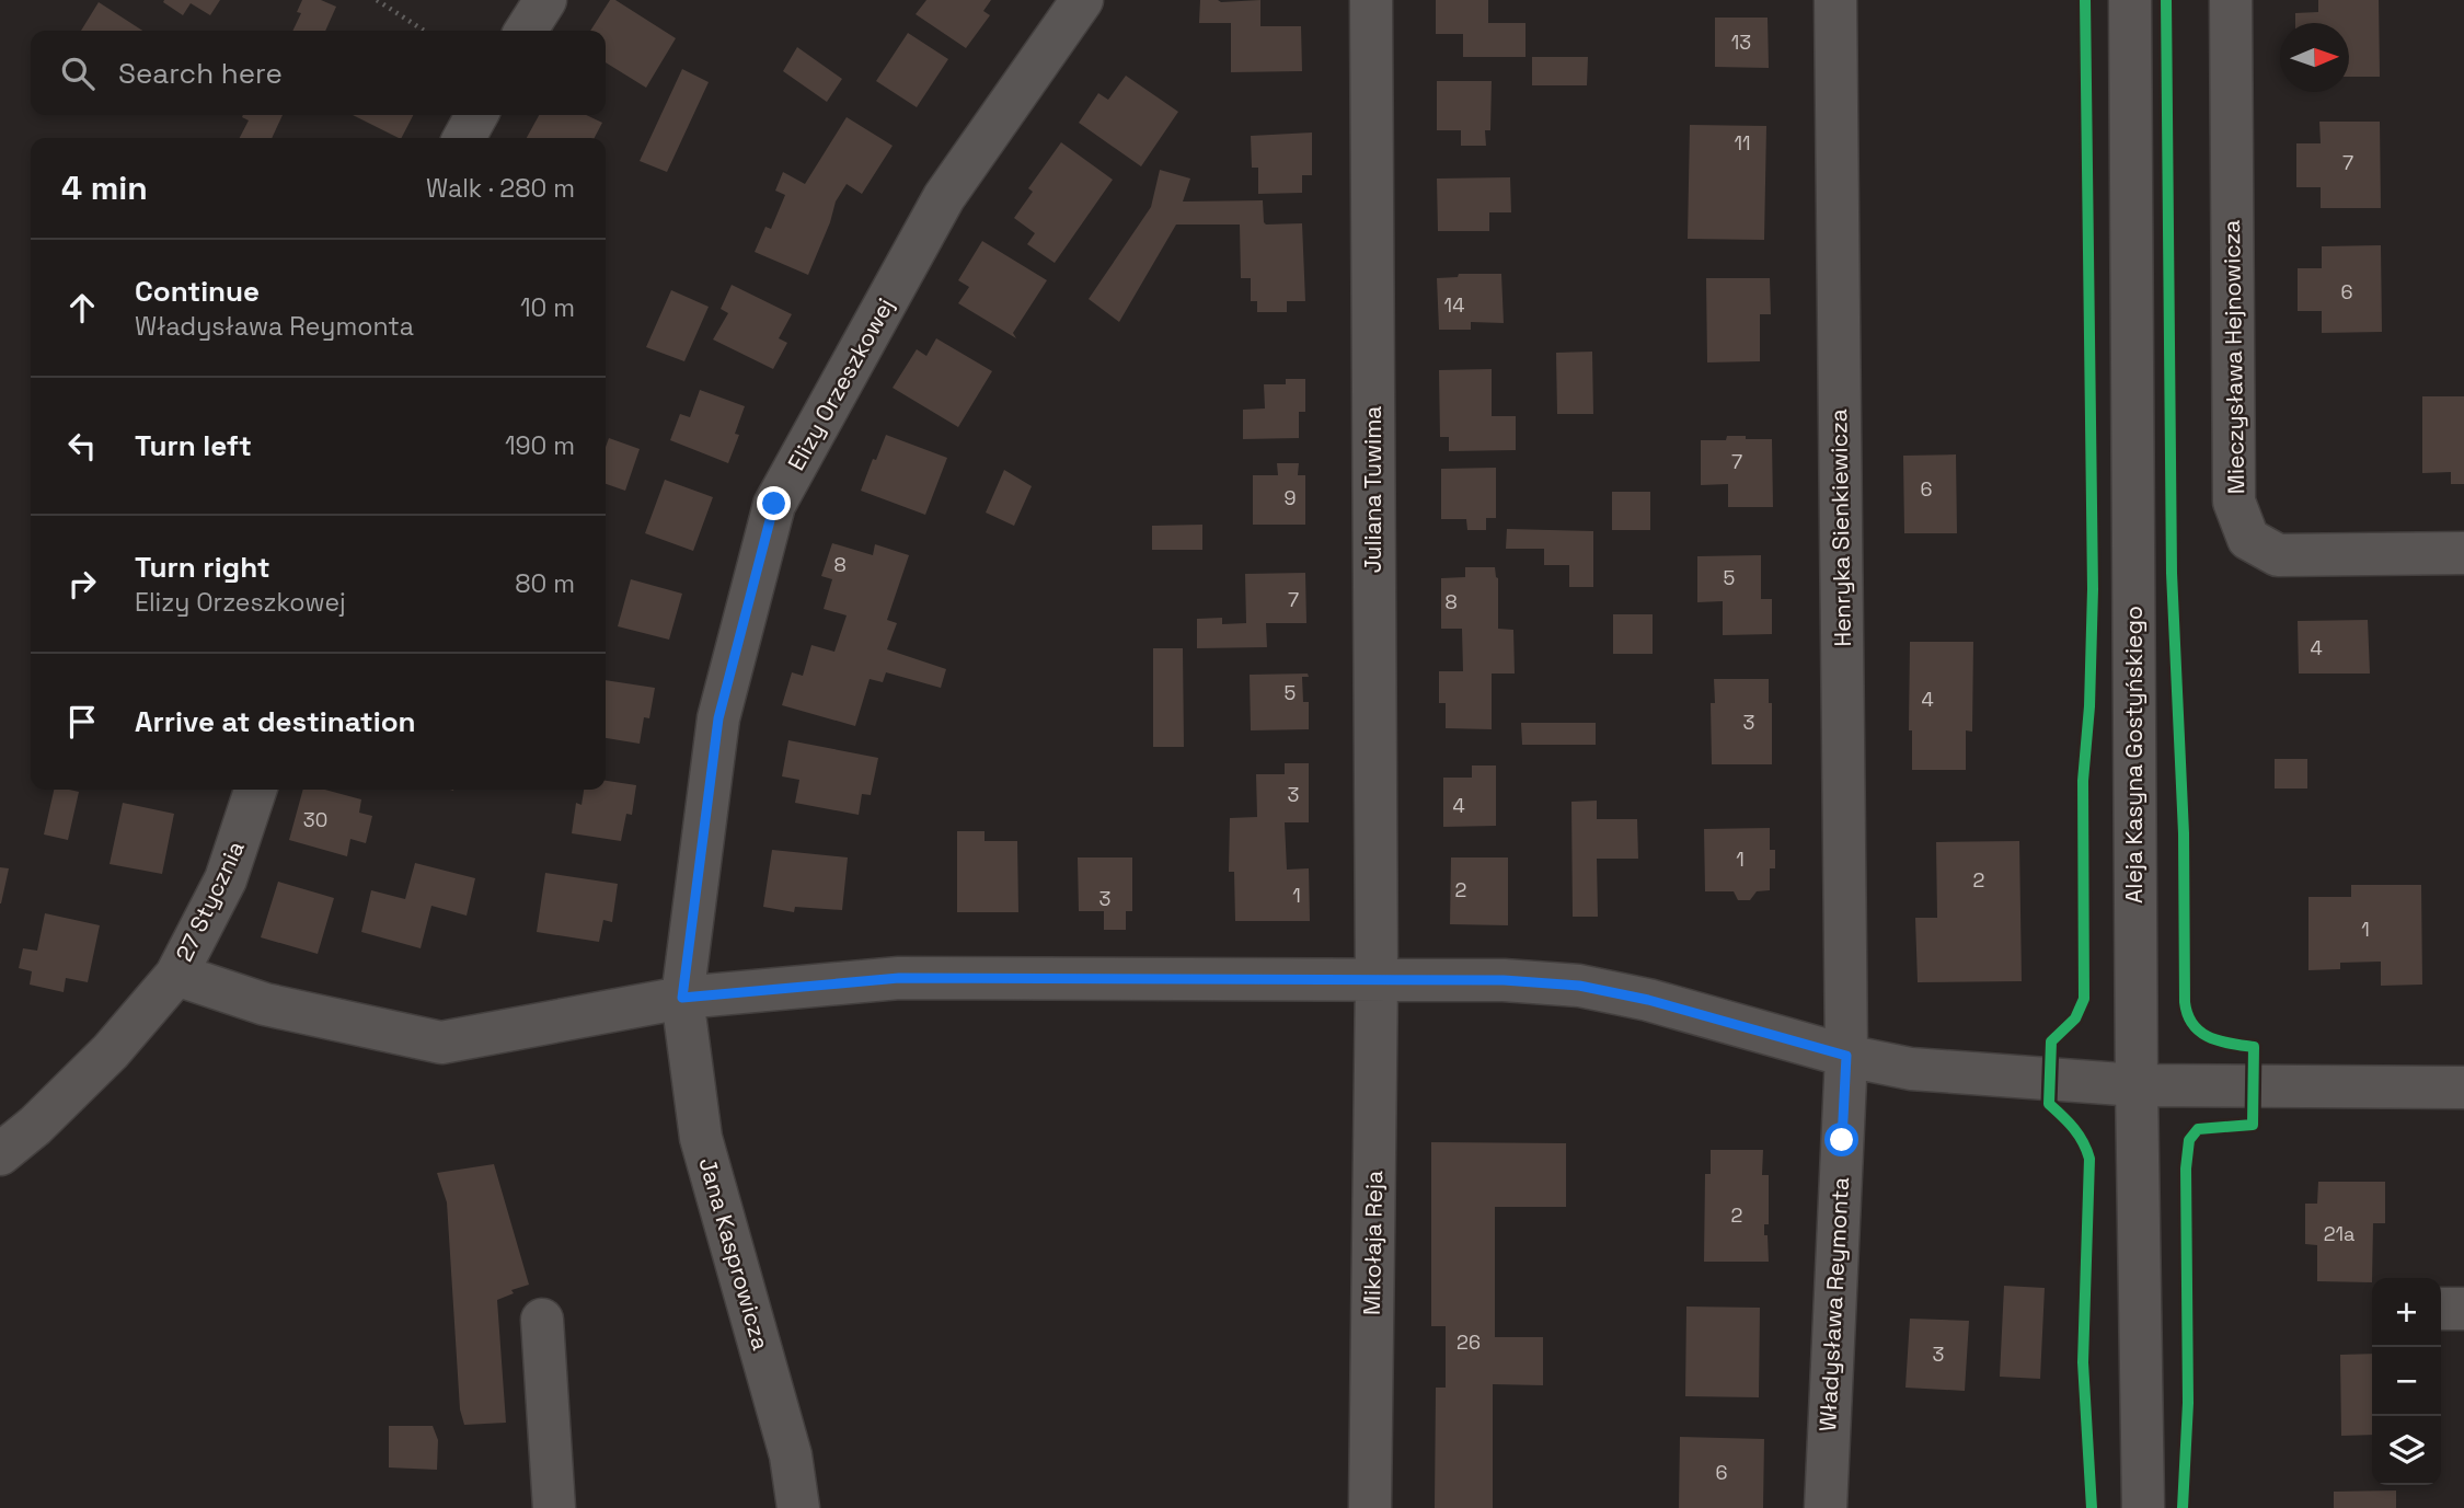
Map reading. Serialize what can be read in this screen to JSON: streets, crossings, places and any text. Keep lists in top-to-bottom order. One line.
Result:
{"streets":{"street":["Mieczysława Hejnowicza","Elizy Orzeszkowej","Juliana Tuwima","Henryka Sienkiewicza","Aleja Kasyna Gostyńskiego","27 Stycznia","Mikołaja Reja","Jana Kasprowicza","Władysława Reymonta"]},"crossings":[["Elizy Orzeszkowej","Jana Kasprowicza"],["Juliana Tuwima","Mikołaja Reja"],["Henryka Sienkiewicza","Władysława Reymonta"]],"house_numbers":["13","11","7","6","14","7","6","9","8","5","7","8","4","5","4","3","3","4","30","1","2","2","1","3","1","2","21a","26","3","6"],"north":"right","page":{"search":"Search here","heading":["4 min","Walk · 280 m"],"list":[["Continue","Władysława Reymonta","10 m"],["Turn left","190 m"],["Turn right","Elizy Orzeszkowej","80 m"],"Arrive at destination"],"map_buttons":["+","−"]}}
